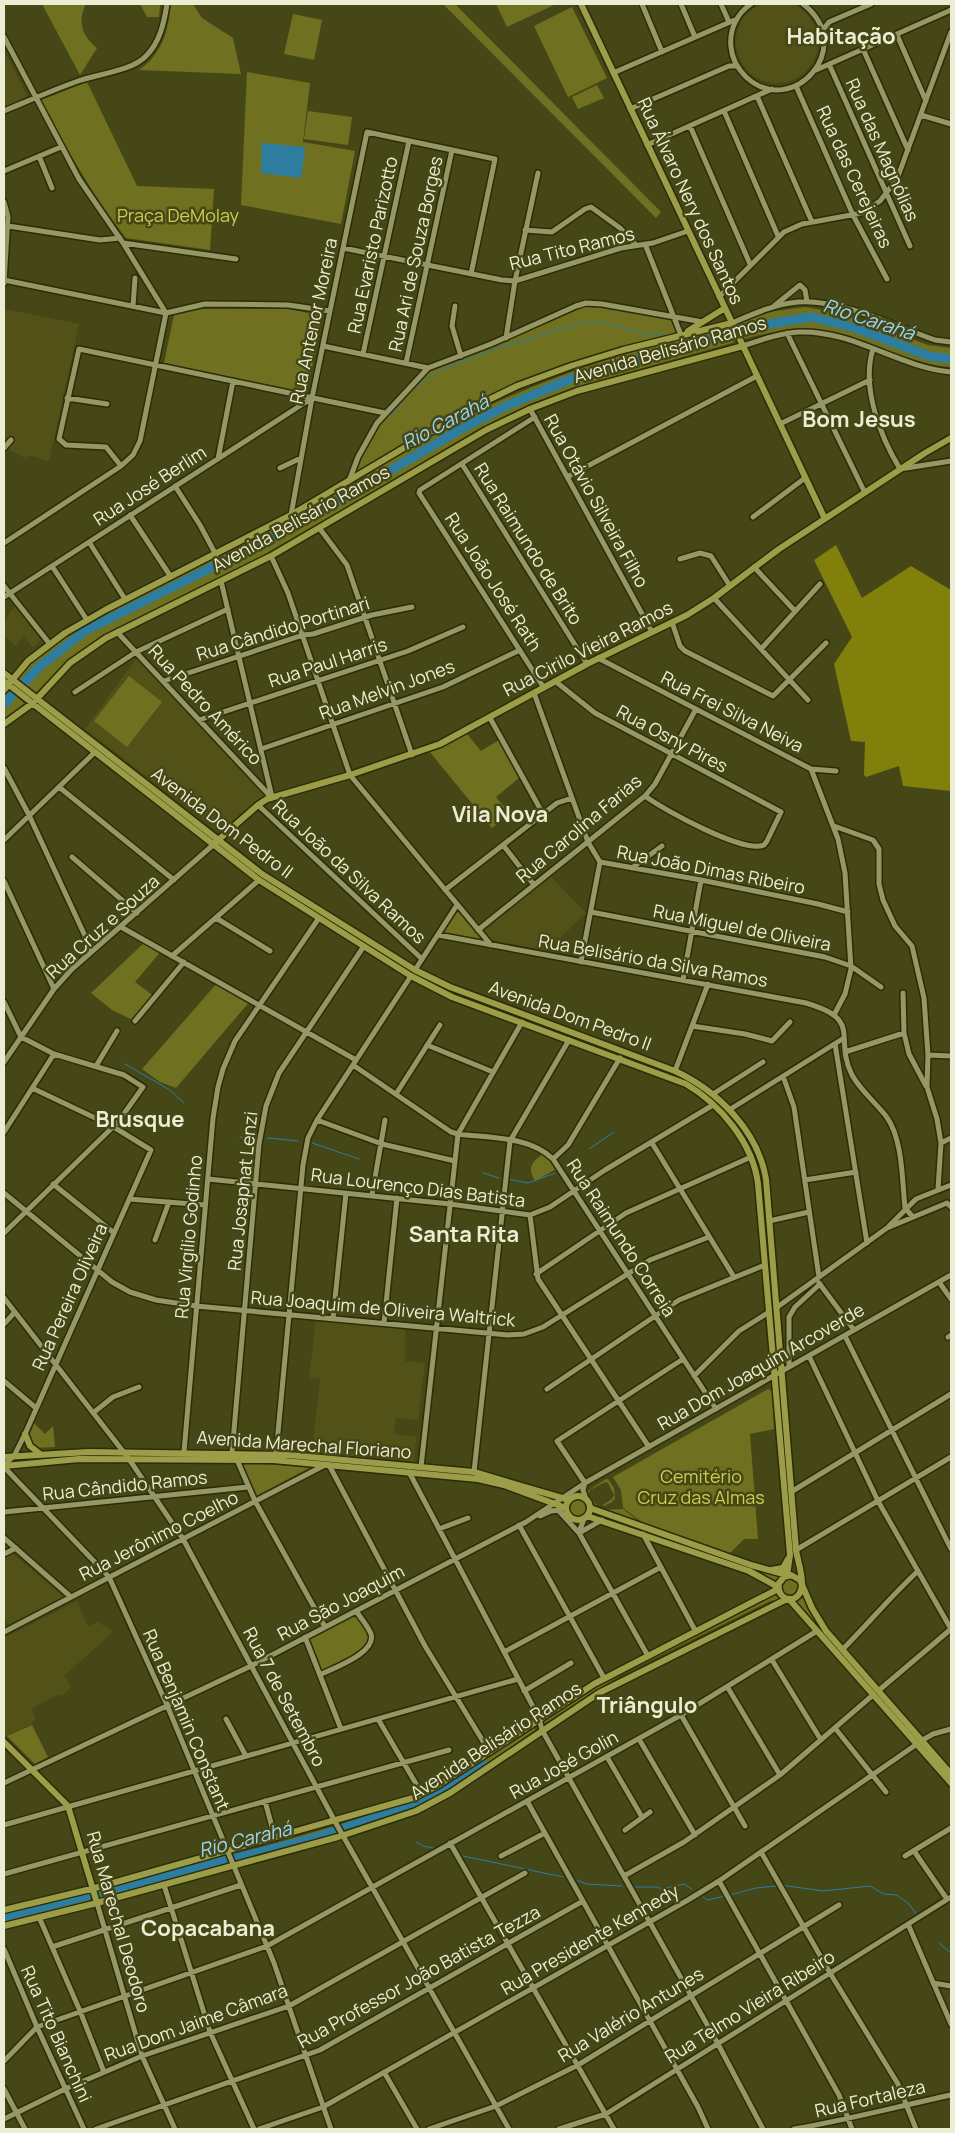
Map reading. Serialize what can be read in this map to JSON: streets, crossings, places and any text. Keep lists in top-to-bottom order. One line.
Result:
{"streets":{"main road":["Rua Álvaro Nery dos Santos","Avenida Belisário Ramos","Rua Cirilo Vieira Ramos","Avenida Dom Pedro II","Avenida Marechal Floriano","Rua Marechal Deodoro"],"street":["Rua das Magnólias","Rua das Cerejeiras","Rua Evaristo Parizotto","Rua Tito Ramos","Rua Ari de Souza Borges","Rua Antenor Moreira","Rua José Berlim","Rua Otávio Silveira Filho","Rua Raimundo de Brito","Rua João José Rath","Rua Cândido Portinari","Rua Paul Harris","Rua Melvin Jones","Rua Pedro Américo","Rua Frei Silva Neiva","Rua Osny Pires","Rua Carolina Farias","Rua João Dimas Ribeiro","Rua João da Silva Ramos","Rua Cruz e Souza","Rua Miguel de Oliveira","Rua Belisário da Silva Ramos","Rua Lourenço Dias Batista","Rua Josaphat Lenzi","Rua Virgílio Godinho","Rua Raimundo Correia","Rua Pereira Oliveira","Rua Joaquim de Oliveira Waltrick","Rua Dom Joaquim Arcoverde","Rua Cândido Ramos","Rua Jerônimo Coelho","Rua São Joaquim","Rua 7 de Setembro","Rua Benjamin Constant","Rua José Golin","Rua Presidente Kennedy","Rua Professor João Batista Tezza","Rua Telmo Vieira Ribeiro","Rua Valério Antunes","Rua Dom Jaime Câmara","Rua Tito Bianchini","Rua Fortaleza"]},"crossings":[["Rua Álvaro Nery dos Santos","Rua Tito Ramos"],["Rua Álvaro Nery dos Santos","Avenida Belisário Ramos"],["Rua Álvaro Nery dos Santos","Rua Cirilo Vieira Ramos"],["Rua Evaristo Parizotto","Rua Tito Ramos"],["Rua Evaristo Parizotto","Rua Antenor Moreira"],["Rua Tito Ramos","Rua Ari de Souza Borges"],["Rua Tito Ramos","Rua Antenor Moreira"],["Rua Antenor Moreira","Avenida Belisário Ramos"],["Rua Antenor Moreira","Rua José Berlim"],["Avenida Belisário Ramos","Rua Otávio Silveira Filho"],["Avenida Belisário Ramos","Rua Pedro Américo"],["Avenida Belisário Ramos","Avenida Dom Pedro II"],["Avenida Belisário Ramos","Rua 7 de Setembro"],["Avenida Belisário Ramos","Rua Benjamin Constant"],["Avenida Belisário Ramos","Rua Marechal Deodoro"],["Rua Otávio Silveira Filho","Rua Cirilo Vieira Ramos"],["Rua Raimundo de Brito","Rua João José Rath"],["Rua Raimundo de Brito","Rua Cirilo Vieira Ramos"],["Rua João José Rath","Rua Cirilo Vieira Ramos"],["Rua João José Rath","Rua Melvin Jones"],["Rua Cândido Portinari","Rua Pedro Américo"],["Rua Cirilo Vieira Ramos","Rua Pedro Américo"],["Rua Cirilo Vieira Ramos","Rua Frei Silva Neiva"],["Rua Cirilo Vieira Ramos","Rua Osny Pires"],["Rua Cirilo Vieira Ramos","Avenida Dom Pedro II"],["Rua Cirilo Vieira Ramos","Rua João Dimas Ribeiro"],["Rua Cirilo Vieira Ramos","Rua João da Silva Ramos"],["Rua Cirilo Vieira Ramos","Rua Cruz e Souza"],["Rua Paul Harris","Rua Pedro Américo"],["Rua Frei Silva Neiva","Rua Carolina Farias"],["Rua Frei Silva Neiva","Rua João Dimas Ribeiro"],["Rua Frei Silva Neiva","Rua Miguel de Oliveira"],["Rua Frei Silva Neiva","Rua Belisário da Silva Ramos"],["Rua Osny Pires","Rua Carolina Farias"],["Avenida Dom Pedro II","Rua Cruz e Souza"],["Avenida Dom Pedro II","Rua Lourenço Dias Batista"],["Avenida Dom Pedro II","Rua Josaphat Lenzi"],["Avenida Dom Pedro II","Rua Virgílio Godinho"],["Avenida Dom Pedro II","Rua Raimundo Correia"],["Avenida Dom Pedro II","Rua Dom Joaquim Arcoverde"],["Rua Carolina Farias","Rua João Dimas Ribeiro"],["Rua Lourenço Dias Batista","Rua Josaphat Lenzi"],["Rua Lourenço Dias Batista","Rua Virgílio Godinho"],["Rua Lourenço Dias Batista","Rua Raimundo Correia"],["Rua Josaphat Lenzi","Rua Joaquim de Oliveira Waltrick"],["Rua Josaphat Lenzi","Avenida Marechal Floriano"],["Rua Virgílio Godinho","Rua Joaquim de Oliveira Waltrick"],["Rua Virgílio Godinho","Avenida Marechal Floriano"],["Rua Raimundo Correia","Rua Joaquim de Oliveira Waltrick"],["Rua Raimundo Correia","Rua Dom Joaquim Arcoverde"],["Rua Pereira Oliveira","Rua Joaquim de Oliveira Waltrick"],["Rua Pereira Oliveira","Avenida Marechal Floriano"],["Rua Pereira Oliveira","Rua 7 de Setembro"],["Rua Dom Joaquim Arcoverde","Avenida Marechal Floriano"],["Rua Dom Joaquim Arcoverde","Rua São Joaquim"],["Avenida Marechal Floriano","Rua Jerônimo Coelho"],["Avenida Marechal Floriano","Rua São Joaquim"],["Avenida Marechal Floriano","Rua 7 de Setembro"],["Avenida Marechal Floriano","Rua Benjamin Constant"],["Rua Cândido Ramos","Rua 7 de Setembro"],["Rua Cândido Ramos","Rua Benjamin Constant"],["Rua Jerônimo Coelho","Rua 7 de Setembro"],["Rua Jerônimo Coelho","Rua Benjamin Constant"],["Rua São Joaquim","Rua 7 de Setembro"],["Rua São Joaquim","Rua Benjamin Constant"],["Rua São Joaquim","Rua Marechal Deodoro"],["Rua 7 de Setembro","Rua José Golin"],["Rua 7 de Setembro","Rua Presidente Kennedy"],["Rua 7 de Setembro","Rua Professor João Batista Tezza"],["Rua 7 de Setembro","Rua Valério Antunes"],["Rua 7 de Setembro","Rua Dom Jaime Câmara"],["Rua Benjamin Constant","Rua José Golin"],["Rua Benjamin Constant","Rua Presidente Kennedy"],["Rua Benjamin Constant","Rua Professor João Batista Tezza"],["Rua Benjamin Constant","Rua Dom Jaime Câmara"],["Rua José Golin","Rua Marechal Deodoro"],["Rua José Golin","Rua Tito Bianchini"],["Rua Marechal Deodoro","Rua Professor João Batista Tezza"],["Rua Marechal Deodoro","Rua Dom Jaime Câmara"],["Rua Dom Jaime Câmara","Rua Tito Bianchini"]],"districts":["Habitação","Bom Jesus","Vila Nova","Brusque","Santa Rita","Triângulo","Copacabana"],"water":["Rio Carahá"],"parks":["Praça DeMolay","Cemitério Cruz das Almas"]}
